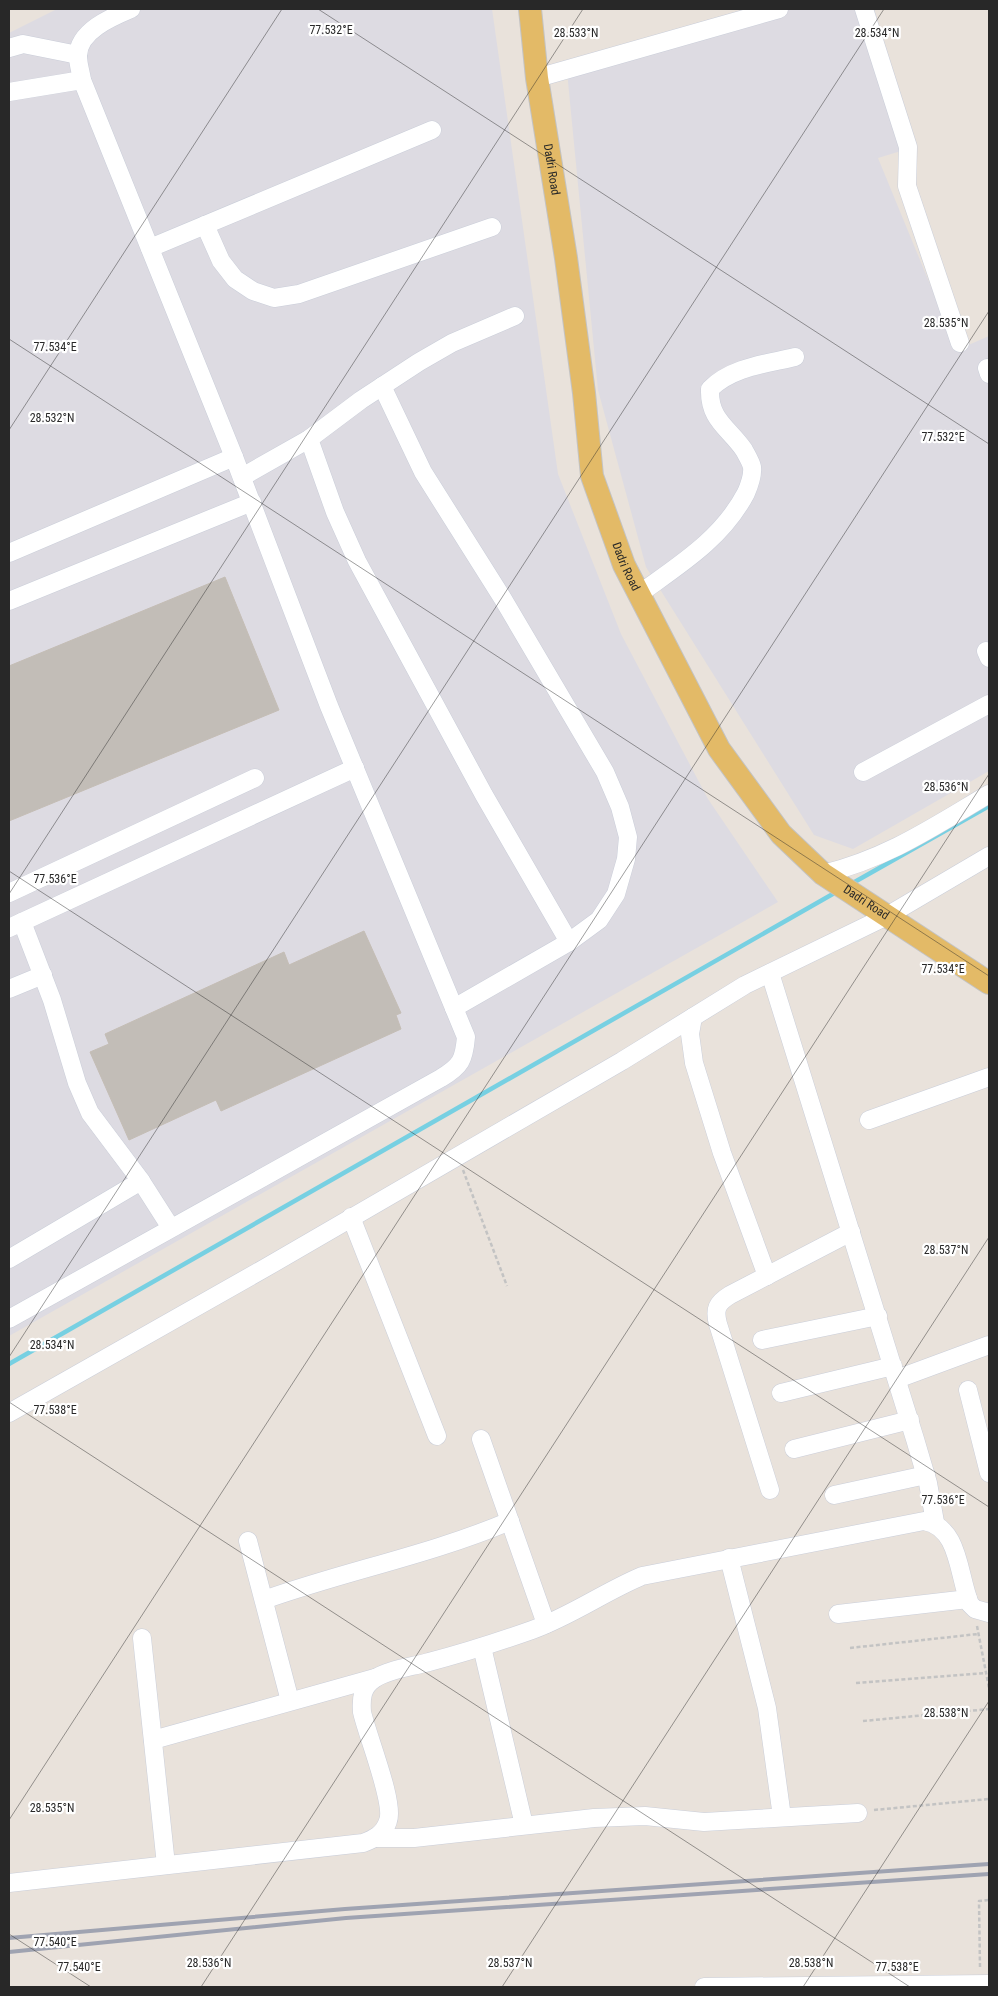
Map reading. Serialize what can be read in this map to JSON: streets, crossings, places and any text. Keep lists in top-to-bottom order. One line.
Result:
{"streets":{"main road":["Dadri Road"]},"coordinates":["77.532°E","28.533°N","28.534°N","28.535°N","77.534°E","28.532°N","28.536°N","77.536°E","28.537°N","77.538°E","28.538°N","77.540°E"]}
